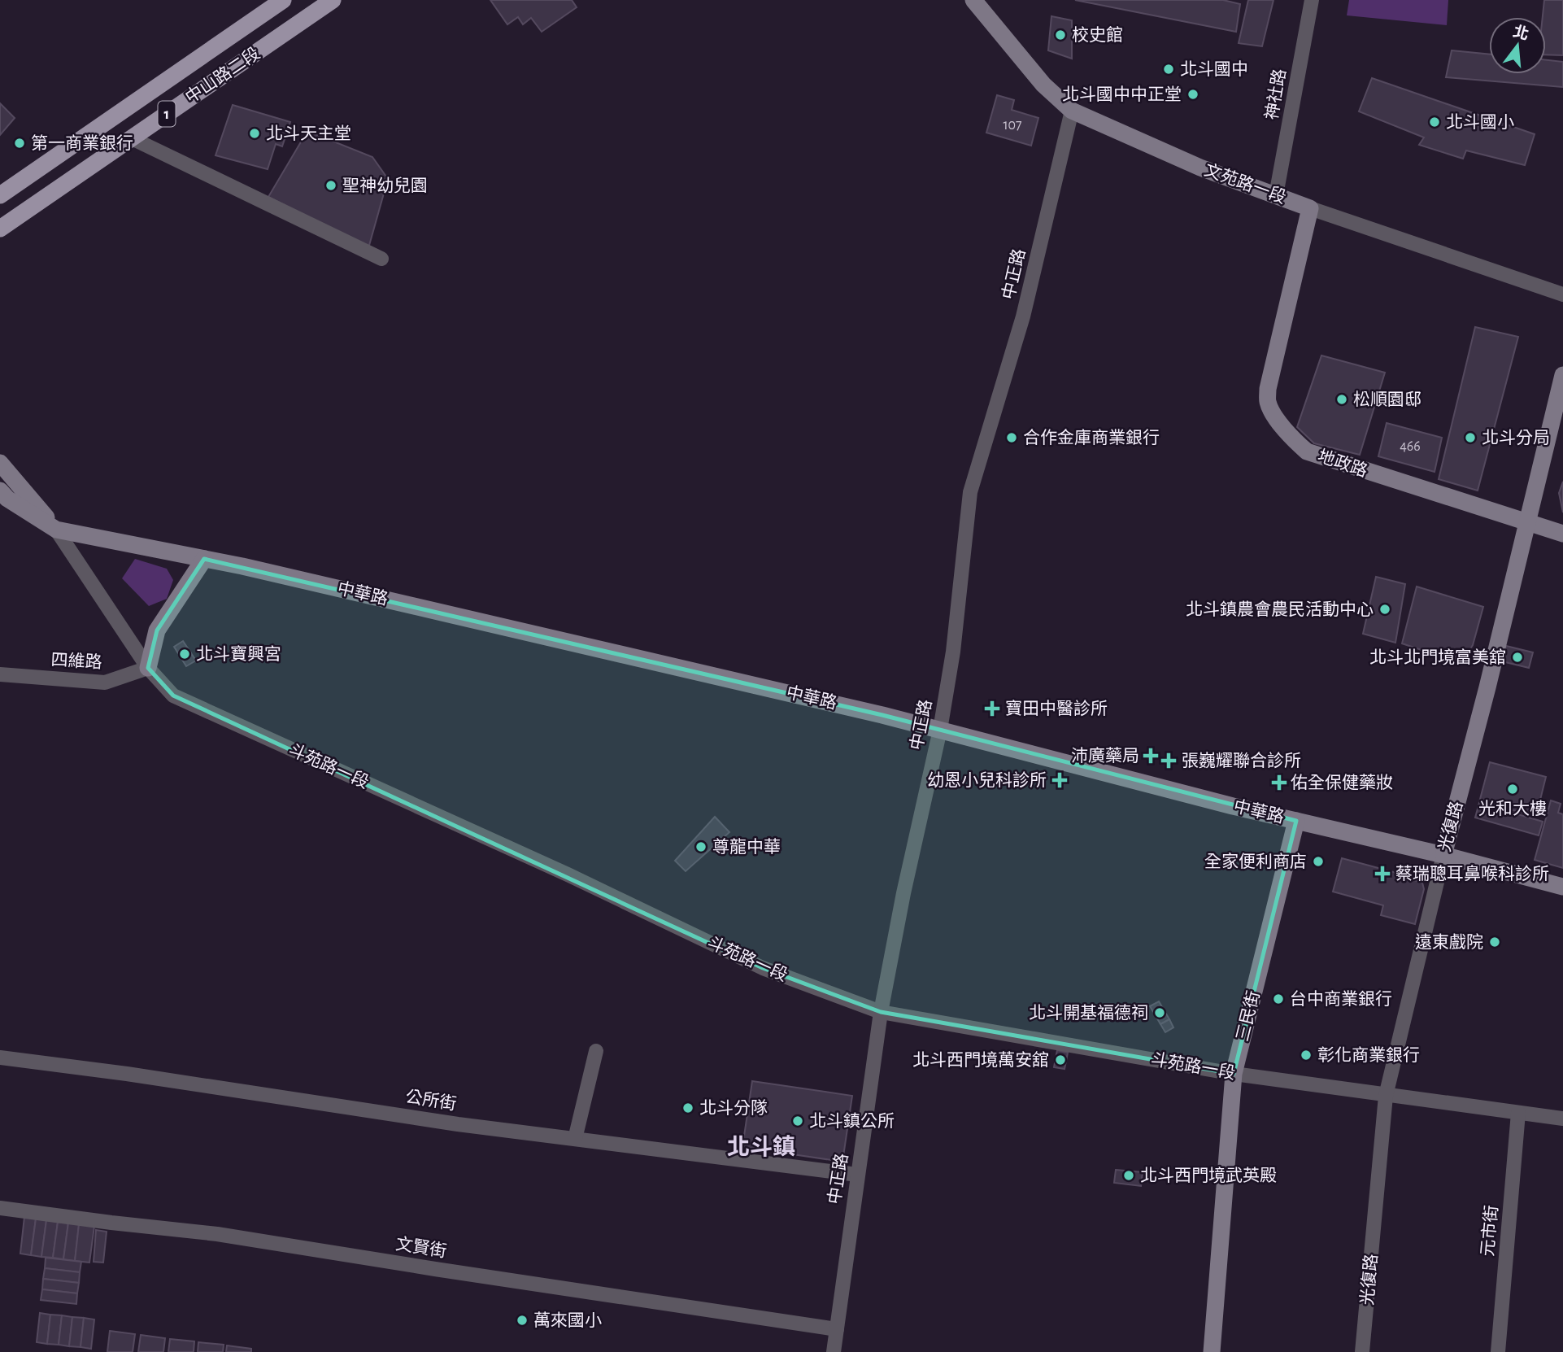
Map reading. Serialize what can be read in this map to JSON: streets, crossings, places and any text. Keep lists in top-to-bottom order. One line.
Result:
{"streets":{"main road":["中山路二段","1"],"street":["神社路","文苑路一段","中正路","地政路","中華路","四維路","斗苑路一段","光復路","三民街","公所街","元市街","文賢街"]},"crossings":[["神社路","文苑路一段"],["文苑路一段","中正路"],["文苑路一段","地政路"],["中正路","中華路"],["中正路","斗苑路一段"],["中正路","公所街"],["中正路","文賢街"],["地政路","光復路"],["中華路","斗苑路一段"],["中華路","光復路"],["中華路","三民街"],["四維路","斗苑路一段"],["斗苑路一段","光復路"],["斗苑路一段","三民街"],["斗苑路一段","元市街"]],"districts":["北斗鎮"],"places":{"other":["校史館","北斗國中","北斗國中中正堂","北斗國小","北斗天主堂","第一商業銀行","聖神幼兒園","松順園邸","合作金庫商業銀行","北斗分局","北斗鎮農會農民活動中心","北斗寶興宮","北斗北門境富美舘","光和大樓","尊龍中華","全家便利商店","遠東戲院","台中商業銀行","北斗開基福德祠","彰化商業銀行","北斗西門境萬安舘","北斗分隊","北斗鎮公所","北斗西門境武英殿","萬來國小"],"health":["寶田中醫診所","沛廣藥局","張巍耀聯合診所","幼恩小兒科診所","佑全保健藥妝","蔡瑞聰耳鼻喉科診所"]},"house_numbers":["107","466"],"north":"top"}
